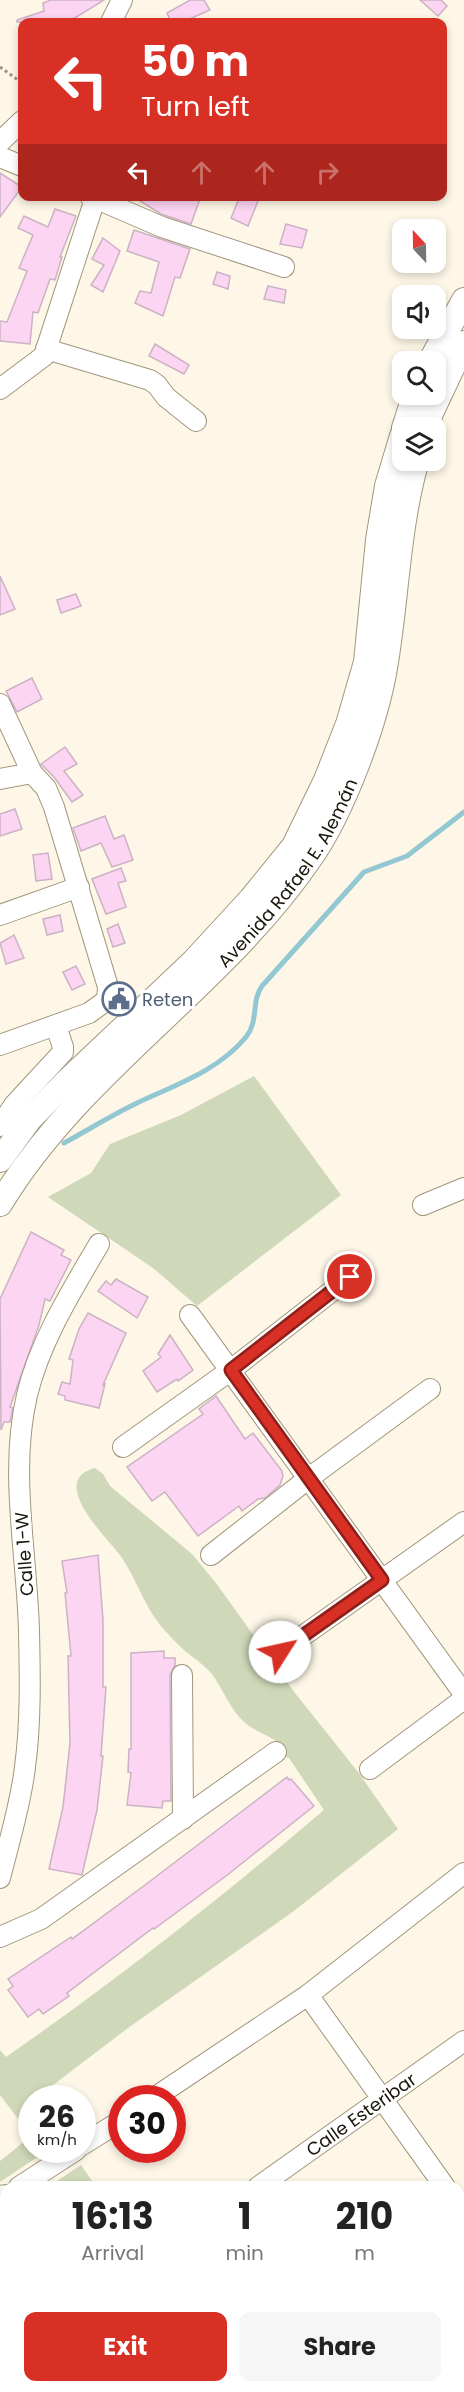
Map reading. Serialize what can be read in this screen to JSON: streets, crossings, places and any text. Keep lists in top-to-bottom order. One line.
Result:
{"streets":{"main road":["Avenida Rafael E. Alemán"],"street":["Calle 1-W","Calle Esteribar"]},"places":{"public building":["Reten"]},"north":"top","page":{"turn":["50 m","Turn left"],"speed":"26 km/h","limit":"30","eta":["16:13","Arrival","1","min","210","m"],"buttons":["Exit","Share"]}}
